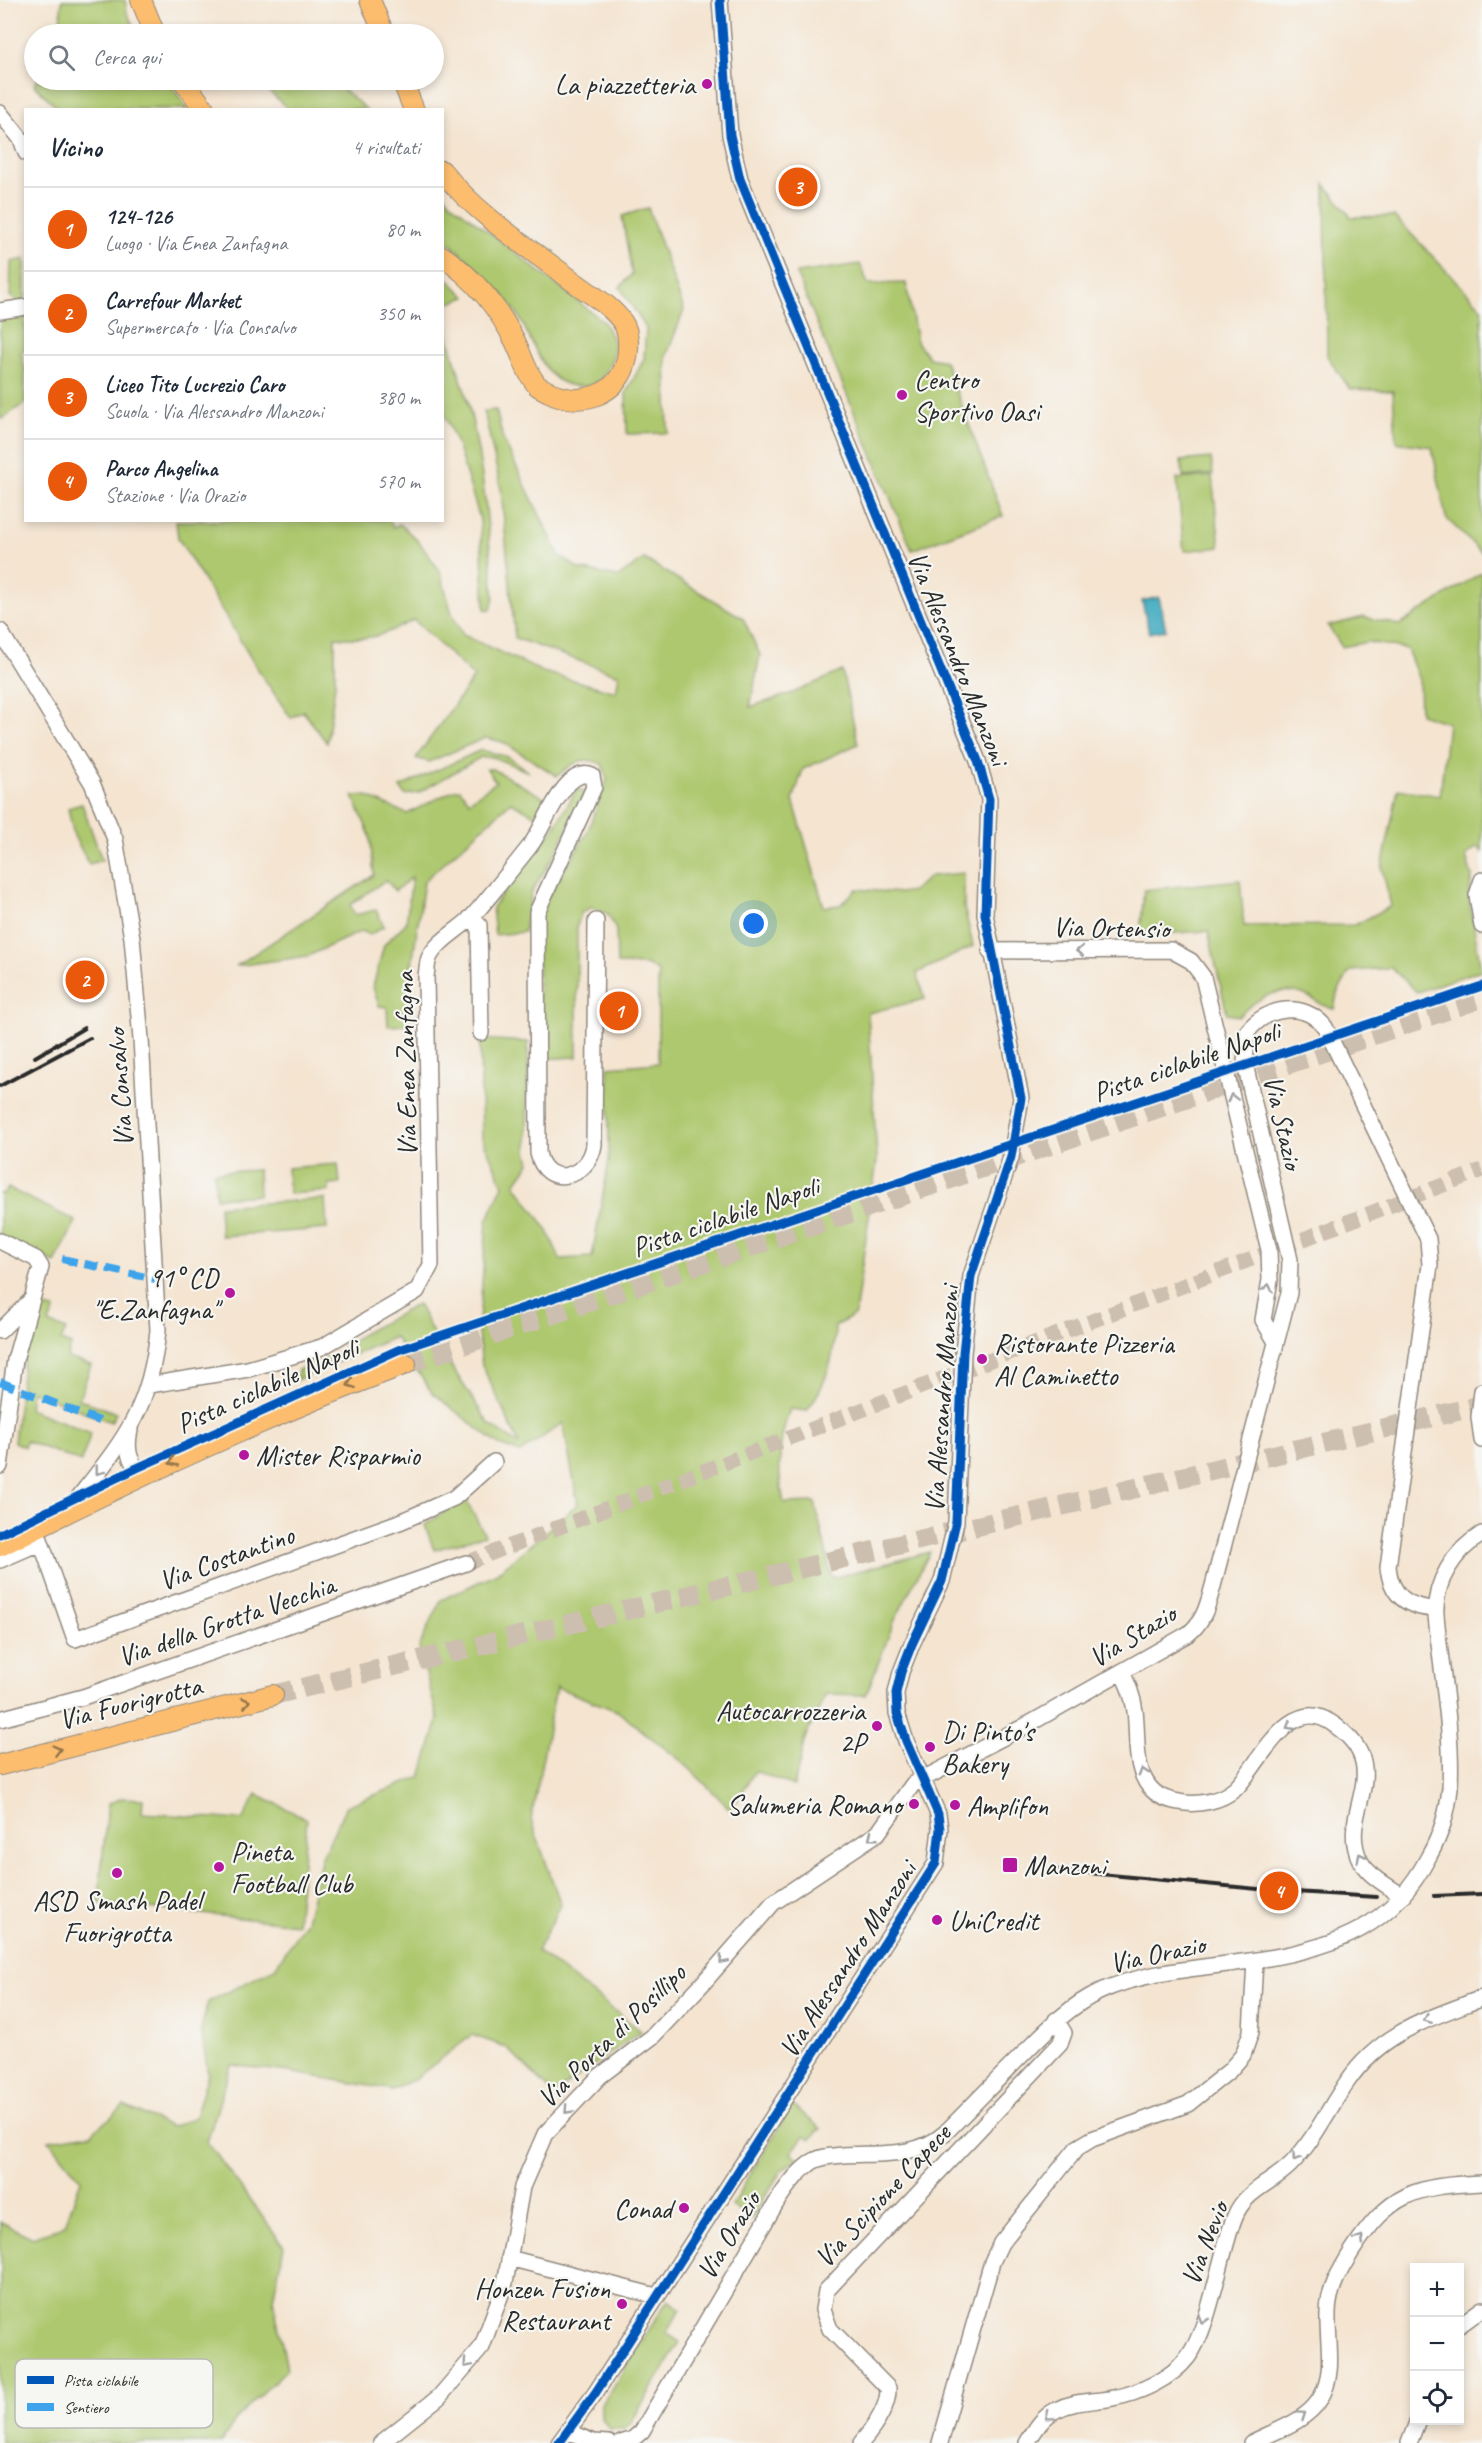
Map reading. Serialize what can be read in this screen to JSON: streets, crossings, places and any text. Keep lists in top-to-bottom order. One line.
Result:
{"streets":{"main road":["Via Fuorigrotta"],"street":["Via Alessandro Manzoni","Via Ortensio","Via Enea Zanfagna","Via Consalvo","Via Stazio","Via Costantino","Via della Grotta Vecchia","Via Orazio","Via Porta di Posillipo","Via Scipione Capece","Via Nevio"],"cycle path":["Pista ciclabile Napoli"]},"crossings":[["Via Alessandro Manzoni","Via Ortensio"],["Via Alessandro Manzoni","Via Stazio"],["Via Alessandro Manzoni","Via Porta di Posillipo"],["Via Ortensio","Via Stazio"],["Via Enea Zanfagna","Via Consalvo"],["Via Stazio","Via Orazio"],["Via Stazio","Via Porta di Posillipo"],["Via Orazio","Via Scipione Capece"]],"one_way":["Via Ortensio","Via Fuorigrotta","Via Porta di Posillipo"],"places":{"other":["La piazzetteria","Centro Sportivo Oasi","91° CD \"E.Zanfagna\"","Ristorante Pizzeria Al Caminetto","Mister Risparmio","Autocarrozzeria 2P","Di Pinto's Bakery","Salumeria Romano","Amplifon","Pineta Football Club","ASD Smash Padel Fuorigrotta","UniCredit","Conad","Honzen Fusion Restaurant"],"transit":["Manzoni"]},"legend":["Pista ciclabile","Sentiero"],"page":{"search":"Cerca qui","heading":["Vicino","4 risultati"],"pins":["3","2","1","4"],"list":[{"mark":"1","name":"124-126","note":"Luogo · Via Enea Zanfagna","value":"80 m"},{"mark":"2","name":"Carrefour Market","note":"Supermercato · Via Consalvo","value":"350 m"},{"mark":"3","name":"Liceo Tito Lucrezio Caro","note":"Scuola · Via Alessandro Manzoni","value":"380 m"},{"mark":"4","name":"Parco Angelina","note":"Stazione · Via Orazio","value":"570 m"}],"map_buttons":["+","−"]}}
